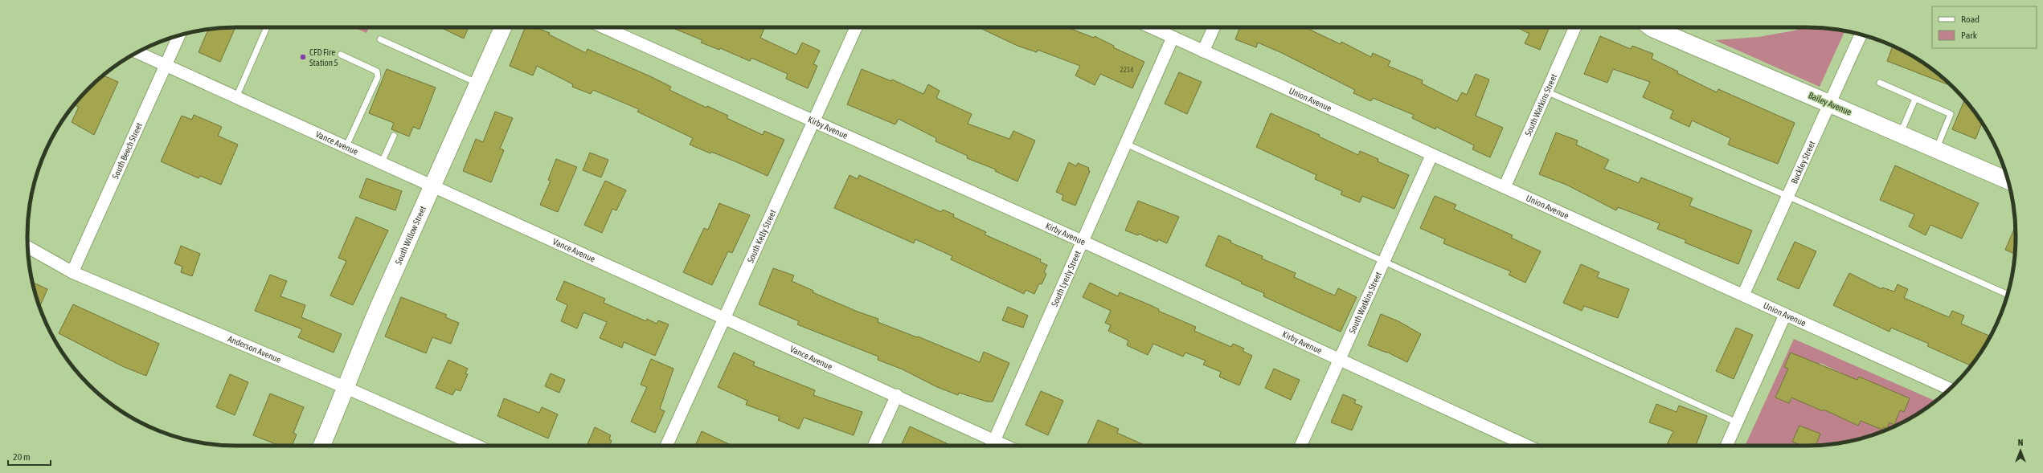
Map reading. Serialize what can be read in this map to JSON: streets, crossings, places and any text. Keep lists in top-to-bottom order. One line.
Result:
{"streets":{"main road":["Bailey Avenue","South Willow Street"],"street":["Union Avenue","South Watkins Street","Kirby Avenue","Vance Avenue","South Beech Street","Buckley Street","South Kelly Street","South Lyerly Street","Anderson Avenue"]},"crossings":[["Union Avenue","South Watkins Street"],["Union Avenue","Buckley Street"],["Union Avenue","South Lyerly Street"],["Bailey Avenue","Buckley Street"],["South Watkins Street","Kirby Avenue"],["Kirby Avenue","South Kelly Street"],["Kirby Avenue","South Lyerly Street"],["Vance Avenue","South Beech Street"],["Vance Avenue","South Willow Street"],["Vance Avenue","South Kelly Street"],["Vance Avenue","South Lyerly Street"],["South Beech Street","Anderson Avenue"],["South Willow Street","Anderson Avenue"]],"places":["CFD Fire Station 5"],"house_numbers":["2214"],"legend":["Road","Park"],"scale_bar":"20 m","north":"top"}
